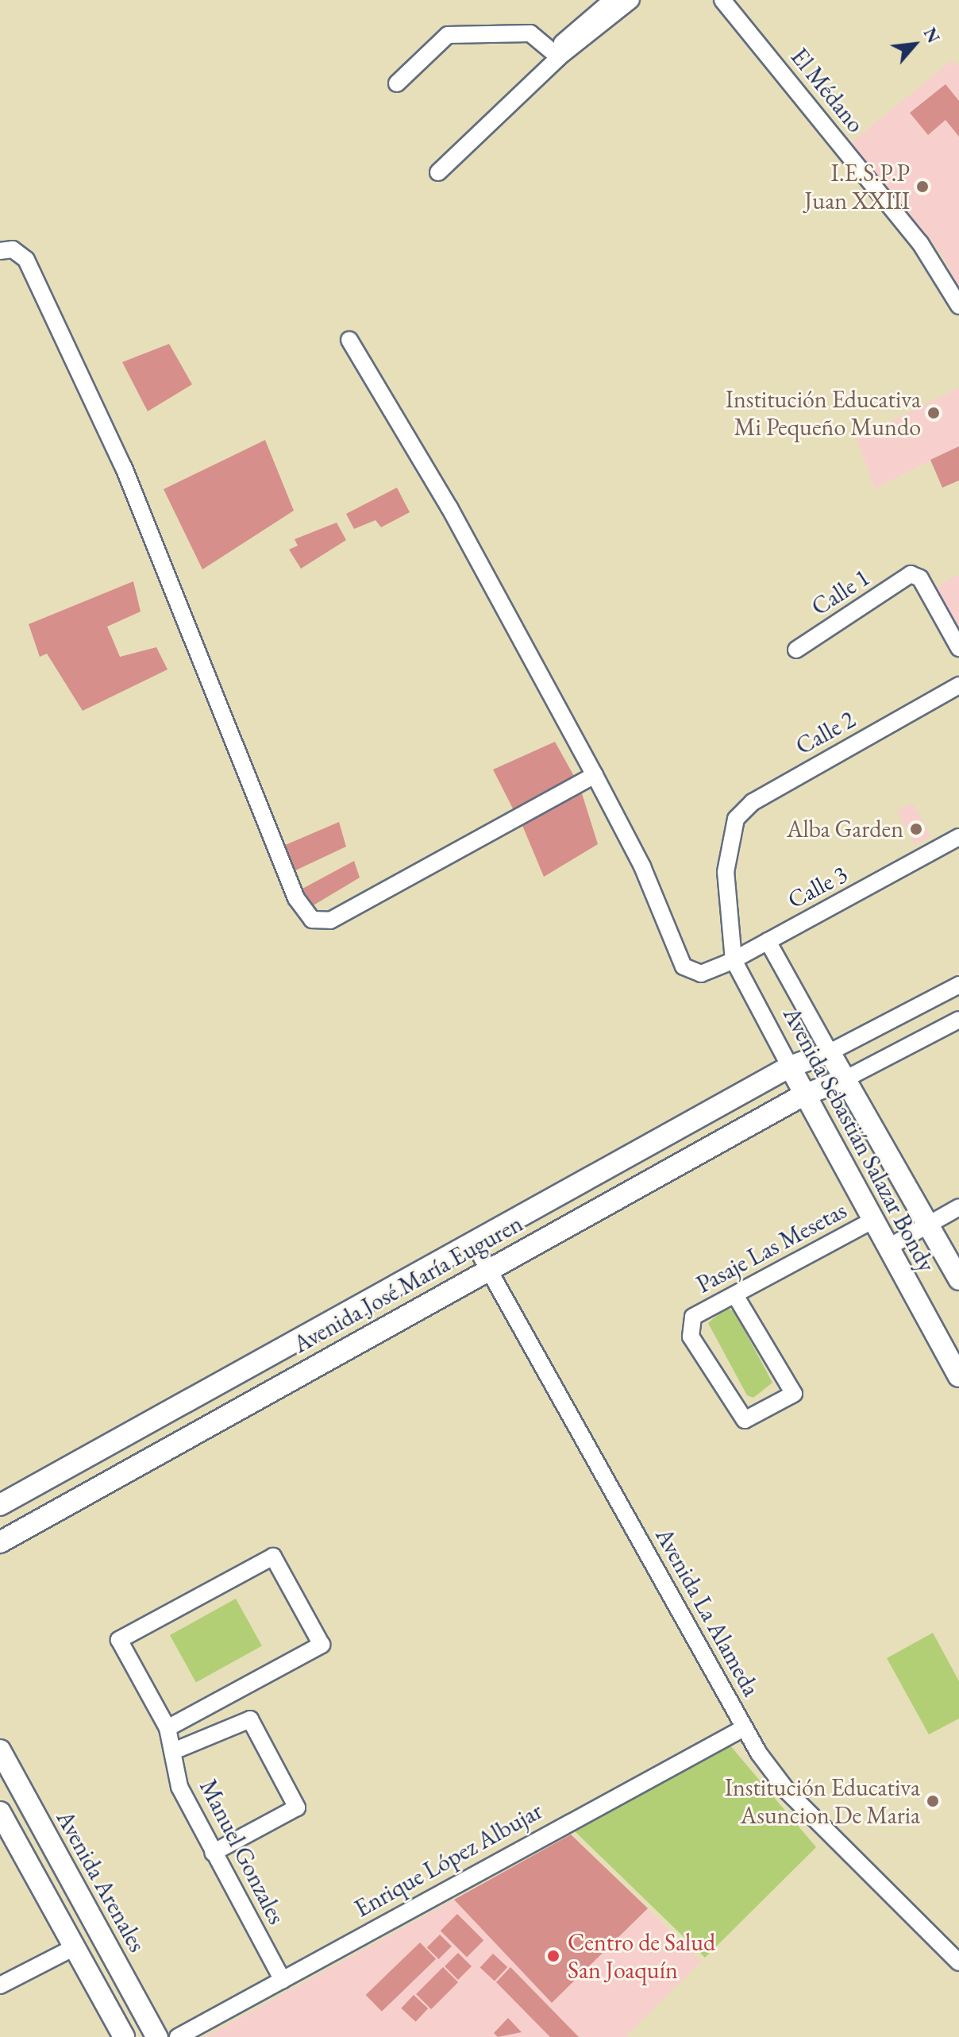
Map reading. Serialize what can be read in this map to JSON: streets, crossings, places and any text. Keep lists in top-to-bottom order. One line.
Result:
{"streets":{"street":["El Médano","Calle 1","Calle 2","Calle 3","Avenida Sebastián Salazar Bondy","Pasaje Las Mesetas","Avenida José María Euguren","Avenida La Alameda","Manuel Gonzales","Enrique López Albujar","Avenida Arenales"]},"crossings":[["Calle 2","Calle 3"],["Calle 2","Avenida Sebastián Salazar Bondy"],["Calle 3","Avenida Sebastián Salazar Bondy"],["Avenida Sebastián Salazar Bondy","Pasaje Las Mesetas"],["Avenida Sebastián Salazar Bondy","Avenida José María Euguren"],["Avenida José María Euguren","Avenida La Alameda"],["Avenida La Alameda","Enrique López Albujar"],["Manuel Gonzales","Enrique López Albujar"]],"places":["I.E.S.P.P Juan XXIII","Institución Educativa Mi Pequeño Mundo","Alba Garden","Institución Educativa Asuncion De Maria","Centro de Salud San Joaquín"],"north":"top right"}
